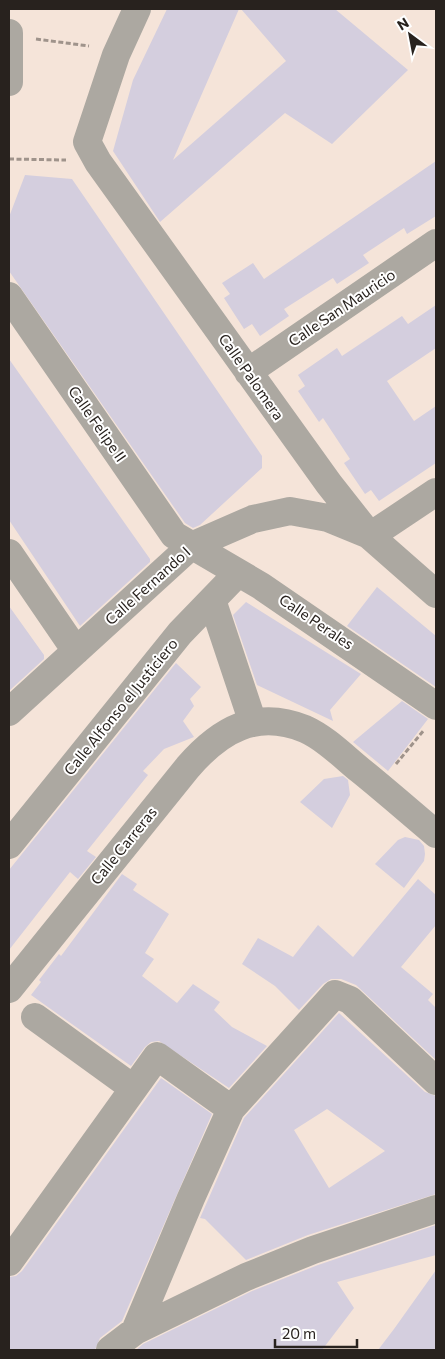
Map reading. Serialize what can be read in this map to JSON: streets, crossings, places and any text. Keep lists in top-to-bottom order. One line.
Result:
{"streets":{"street":["Calle San Mauricio","Calle Palomera","Calle Felipe II","Calle Fernando I","Calle Perales","Calle Alfonso el Justiciero","Calle Carreras"]},"crossings":[["Calle San Mauricio","Calle Palomera"],["Calle Palomera","Calle Fernando I"],["Calle Felipe II","Calle Fernando I"],["Calle Felipe II","Calle Perales"],["Calle Fernando I","Calle Perales"],["Calle Perales","Calle Alfonso el Justiciero"]],"scale_bar":"20 m","north":"top left"}
